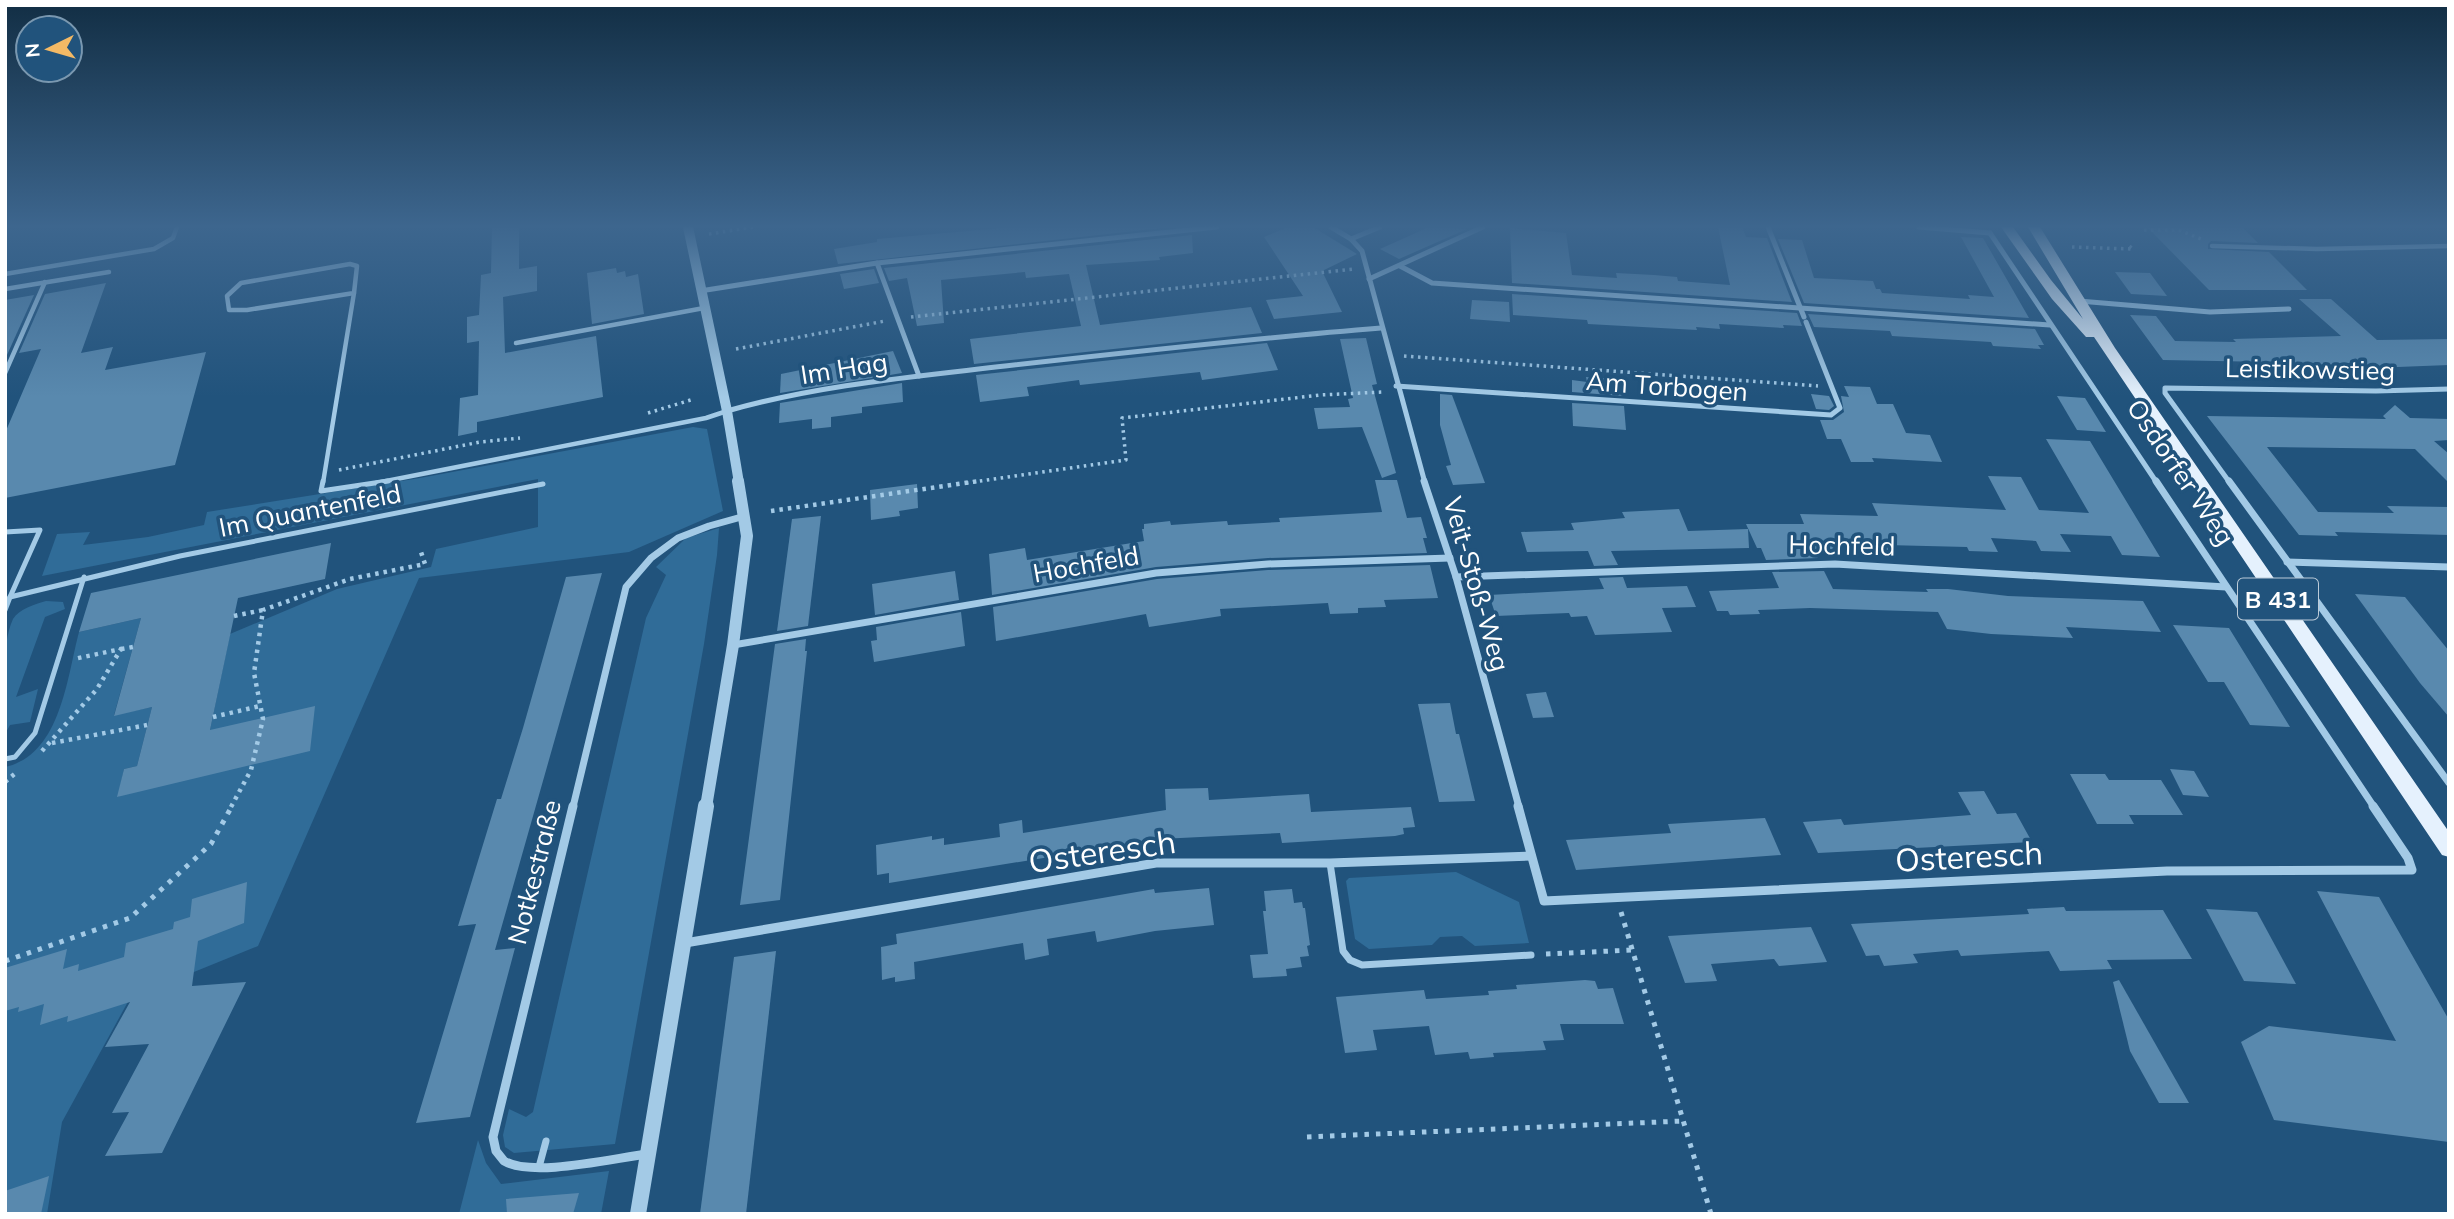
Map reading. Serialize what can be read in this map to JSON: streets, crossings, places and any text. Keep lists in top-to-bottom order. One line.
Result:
{"streets":{"main road":["Osdorfer Weg","B 431"],"street":["Im Hag","Leistikowstieg","Am Torbogen","Hochfeld","Veit-Stoß-Weg","Osteresch","Notkestraße"],"lane":["Im Quantenfeld"]},"crossings":[["Im Hag","Veit-Stoß-Weg"],["Leistikowstieg","Osdorfer Weg"],["Am Torbogen","Veit-Stoß-Weg"],["Osdorfer Weg","Hochfeld"],["Osdorfer Weg","Osteresch"],["Hochfeld","Veit-Stoß-Weg"],["Veit-Stoß-Weg","Osteresch"]],"north":"left"}
